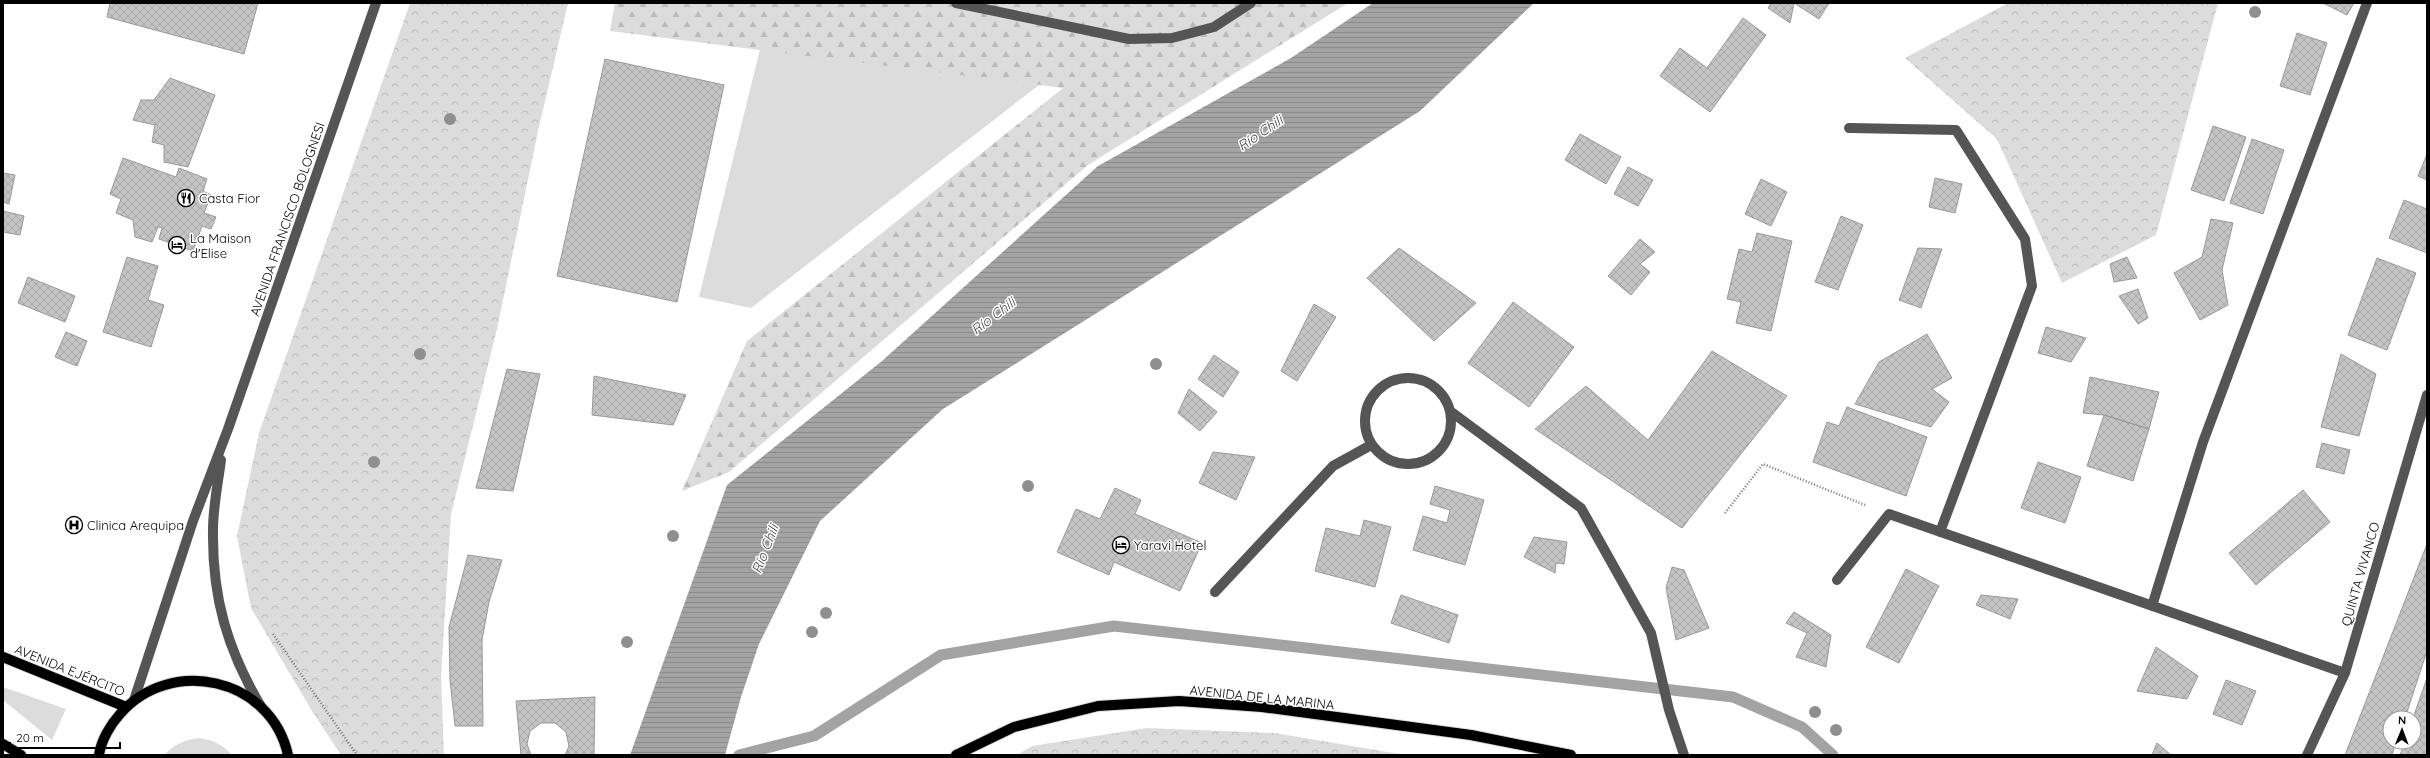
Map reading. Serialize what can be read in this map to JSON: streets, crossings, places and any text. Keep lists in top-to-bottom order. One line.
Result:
{"streets":{"main road":["AVENIDA EJÉRCITO","AVENIDA DE LA MARINA"],"street":["AVENIDA FRANCISCO BOLOGNESI","QUINTA VIVANCO"]},"crossings":[["AVENIDA FRANCISCO BOLOGNESI","AVENIDA EJÉRCITO"]],"water":["Río Chili"],"places":{"restaurant":["Casta Fior"],"hotel":["La Maison d'Elise","Yaravi Hotel"],"hospital":["Clinica Arequipa"]},"scale_bar":"20 m","north":"top"}
